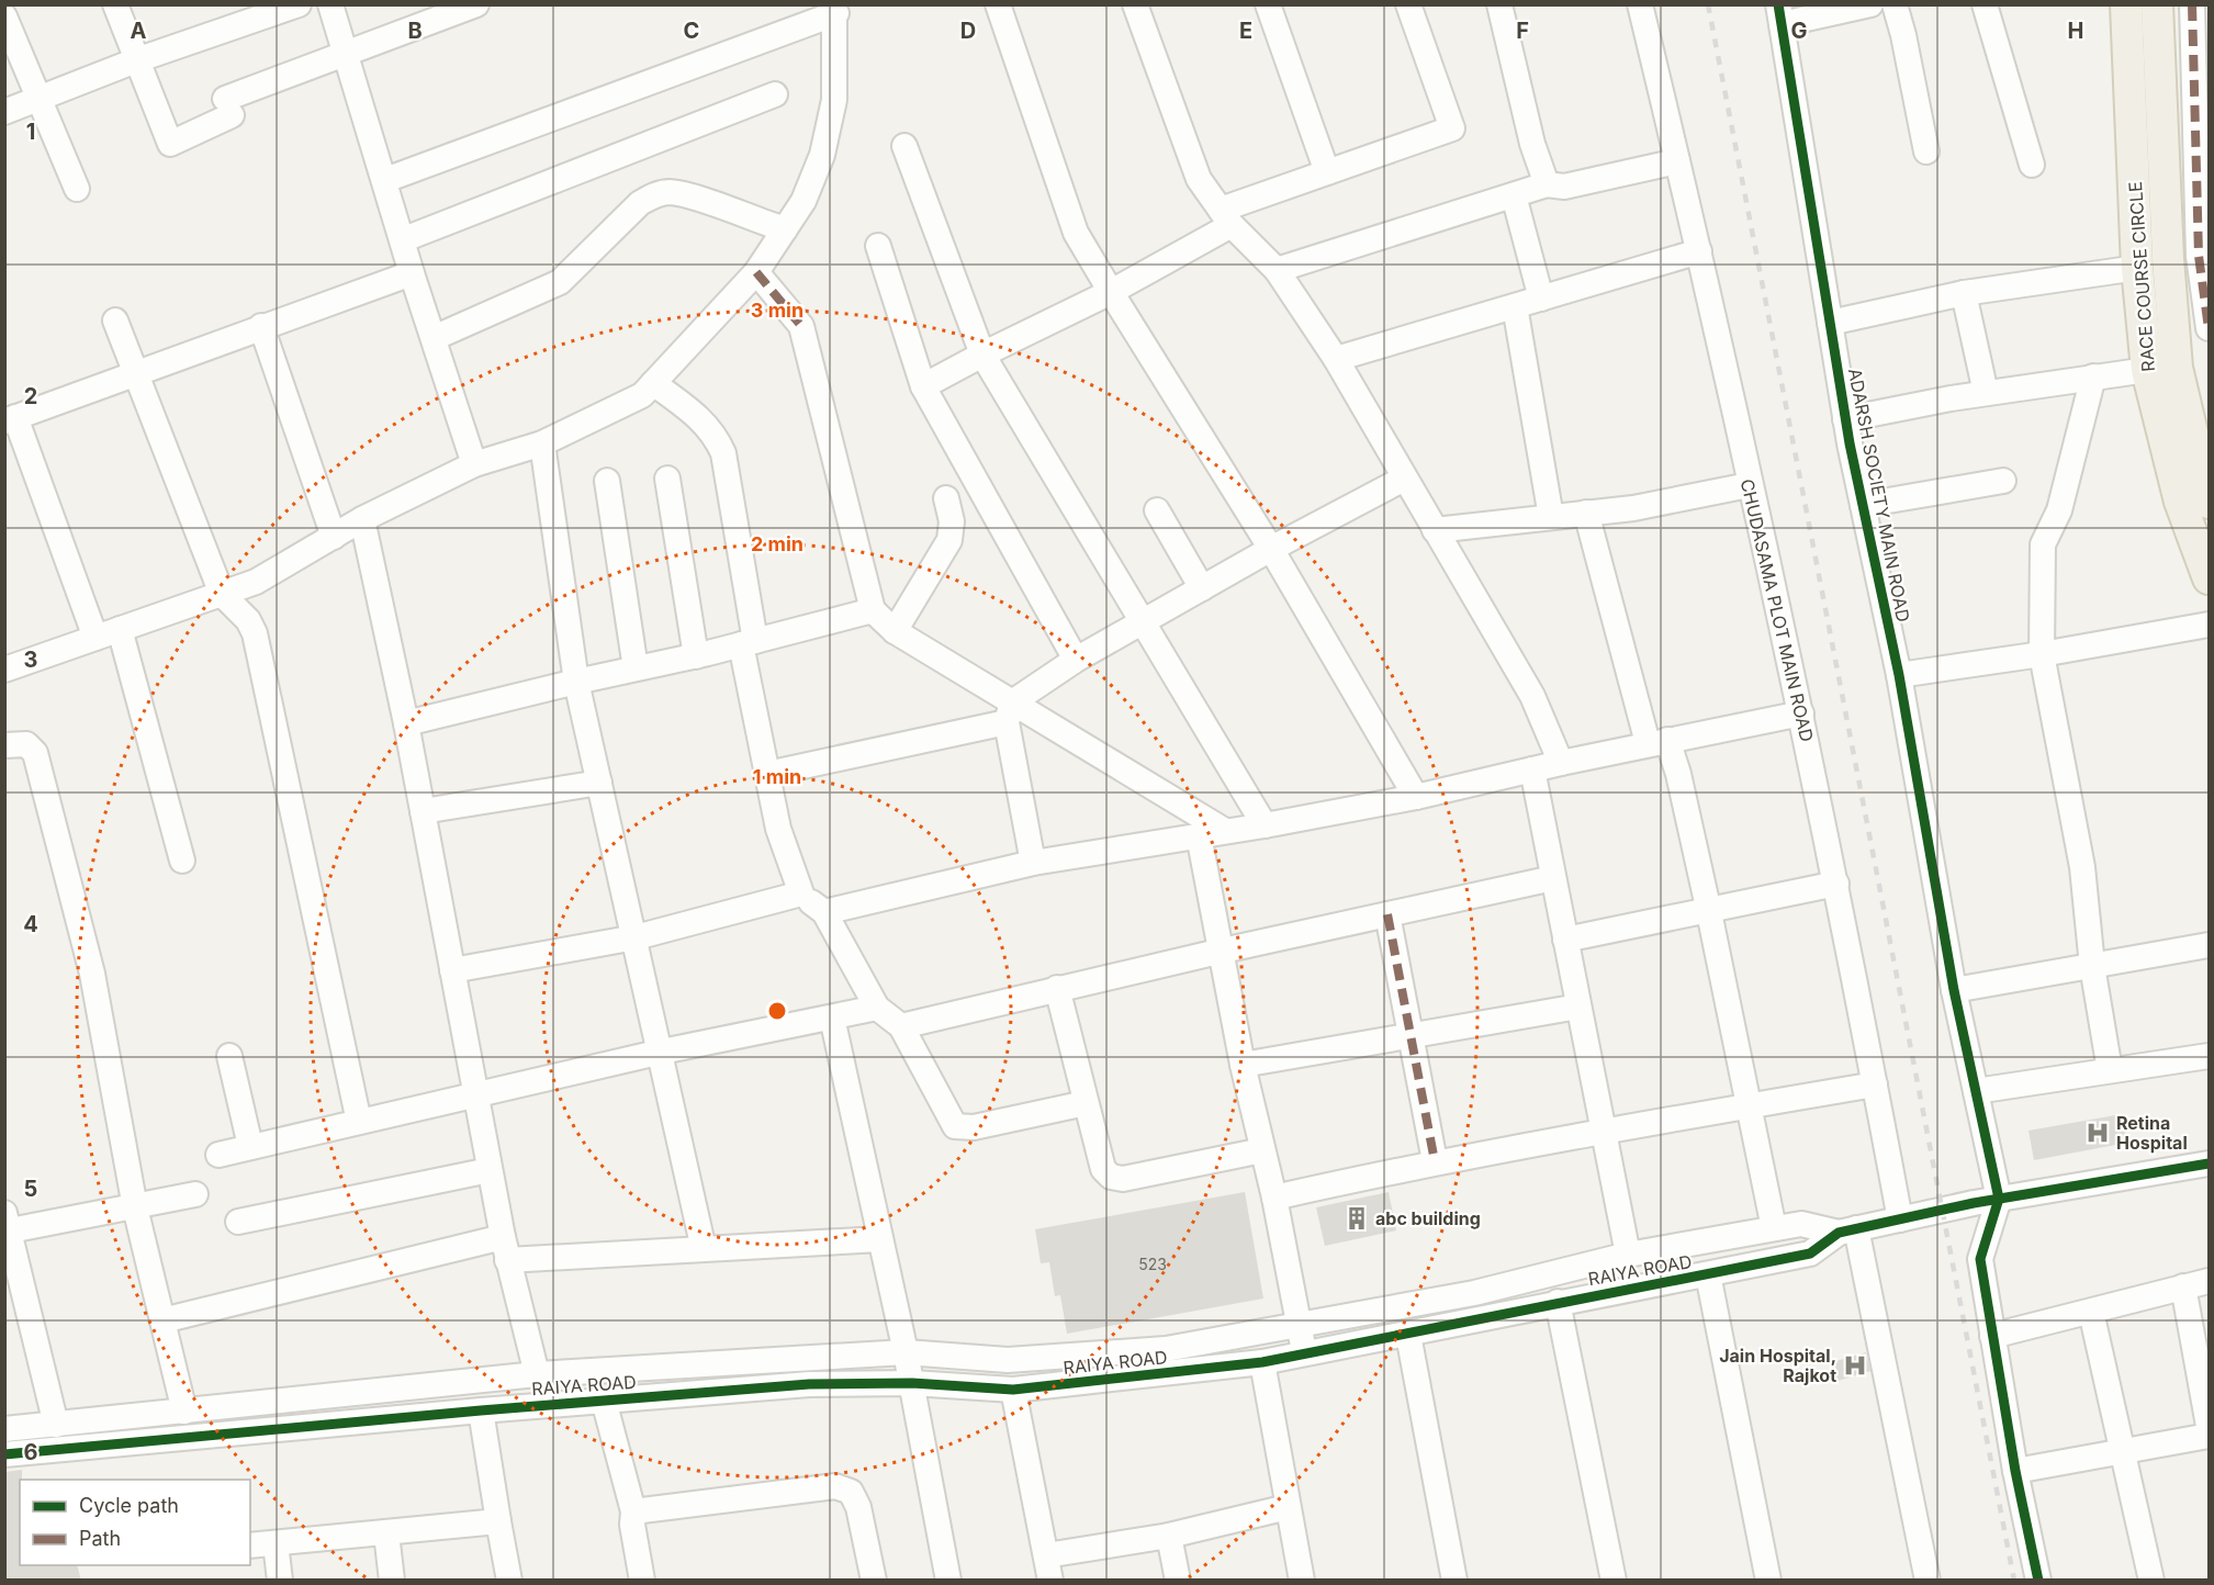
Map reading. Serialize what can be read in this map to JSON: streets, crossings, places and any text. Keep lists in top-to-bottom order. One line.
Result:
{"streets":{"main road":["RACE COURSE CIRCLE"],"street":["ADARSH SOCIETY MAIN ROAD","CHUDASAMA PLOT MAIN ROAD","RAIYA ROAD"]},"crossings":[["ADARSH SOCIETY MAIN ROAD","RAIYA ROAD"],["CHUDASAMA PLOT MAIN ROAD","RAIYA ROAD"]],"places":{"hospital":["Retina Hospital","Jain Hospital, Rajkot"],"building":["abc building"]},"house_numbers":["523"],"legend":["Cycle path","Path"],"grid":{"columns":["A","B","C","D","E","F","G","H"],"rows":["1","2","3","4","5","6"]},"rings":["3 min","2 min","1 min"]}
